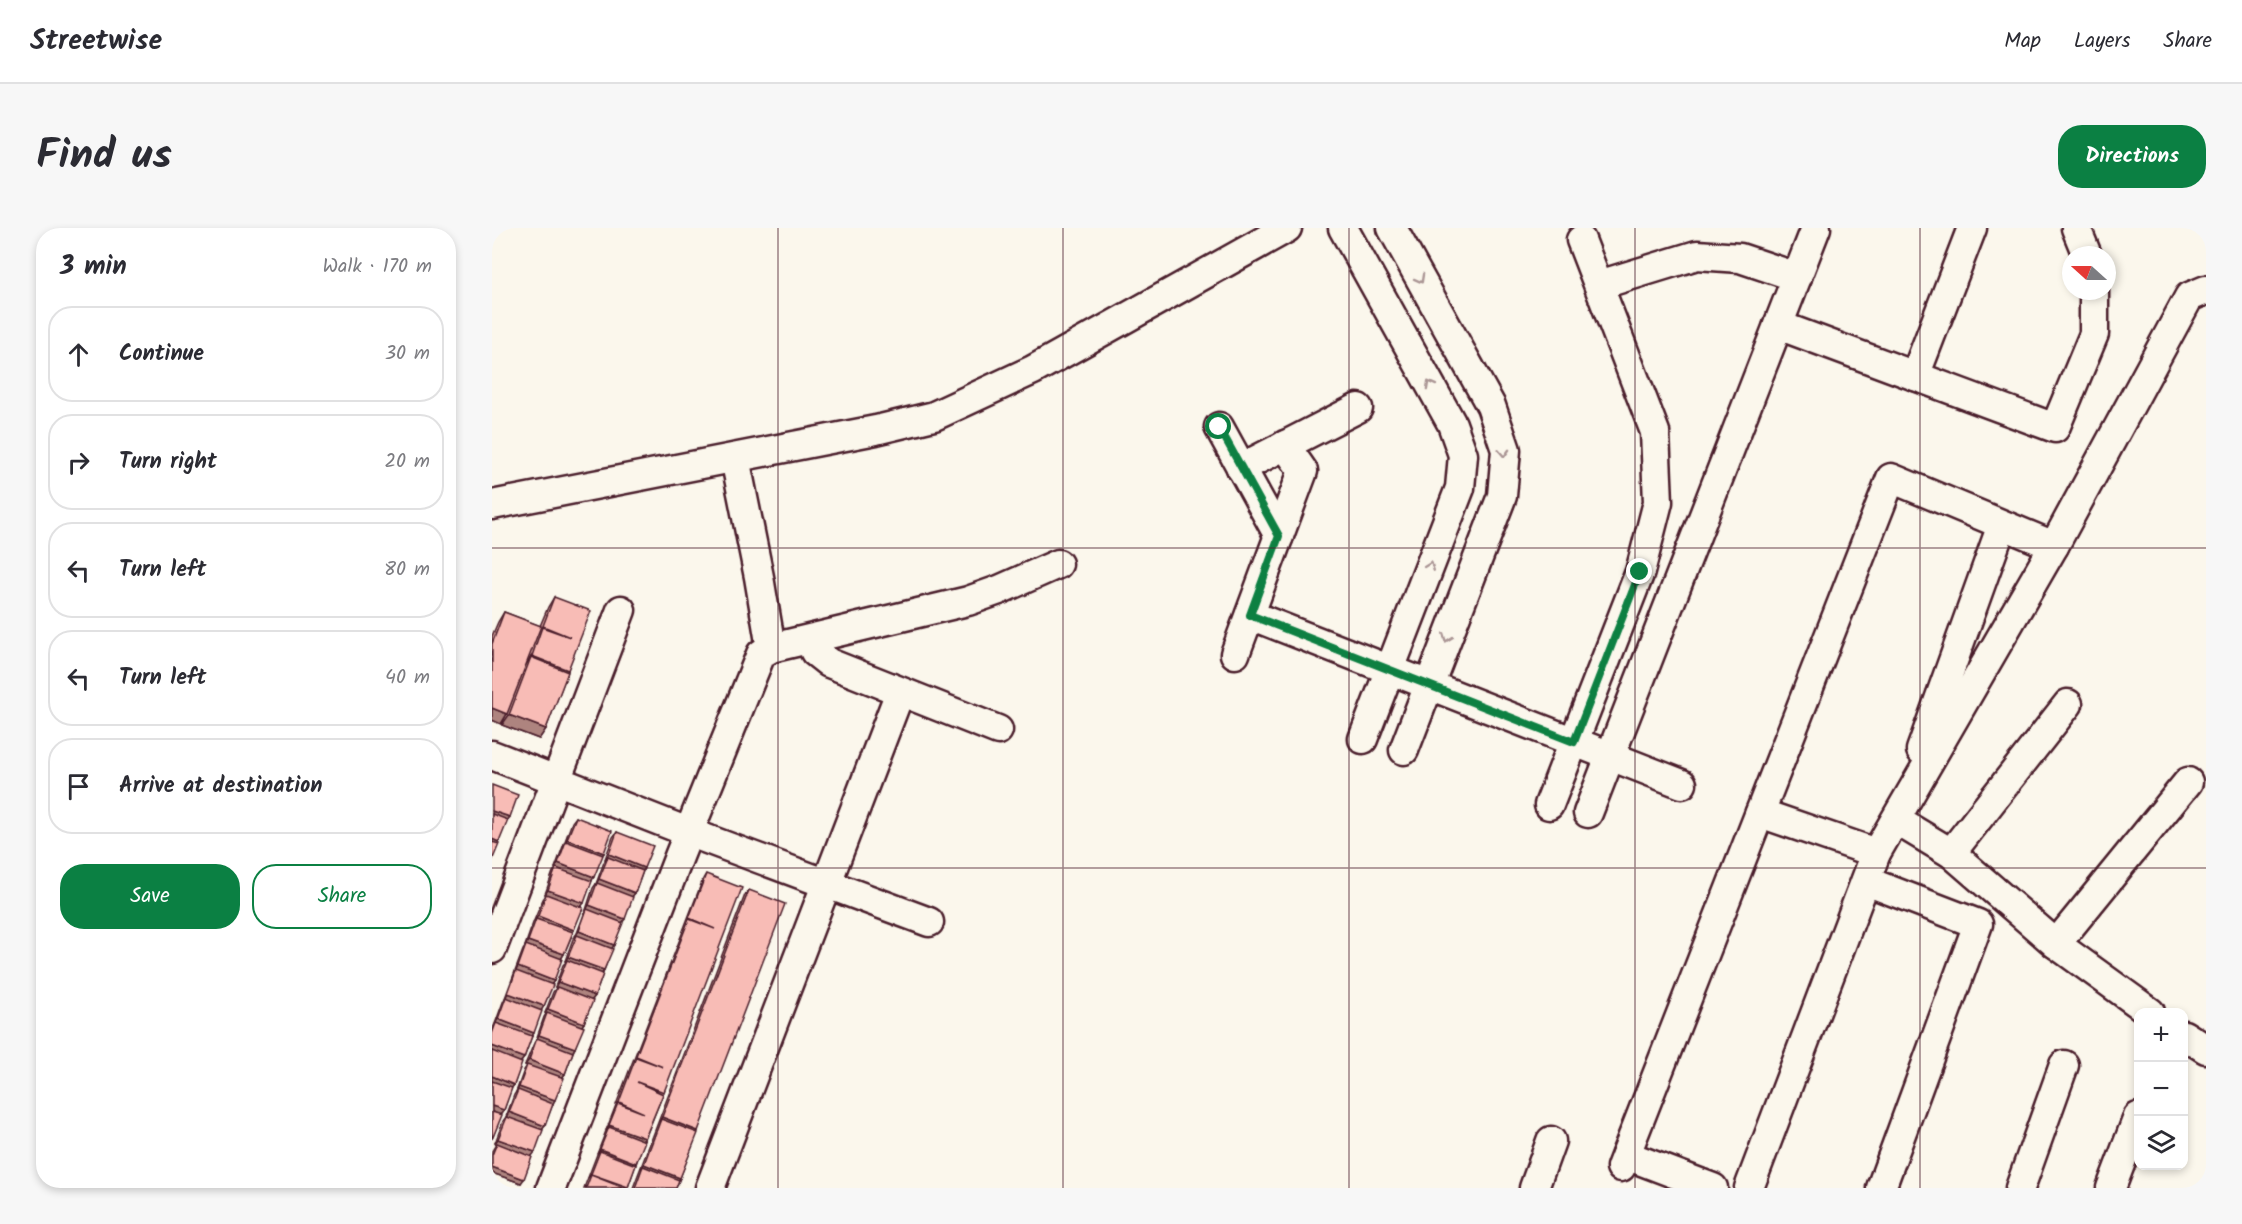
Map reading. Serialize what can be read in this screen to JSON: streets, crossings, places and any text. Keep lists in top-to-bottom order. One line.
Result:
{"north":"left","page":{"header":"Streetwise","nav":["Map","Layers","Share"],"title":"Find us","buttons":["Directions",["Save","Share"]],"heading":["3 min","Walk · 170 m"],"list":[["Continue","30 m"],["Turn right","20 m"],["Turn left","80 m"],["Turn left","40 m"],"Arrive at destination"],"map_buttons":["+","−"]}}
